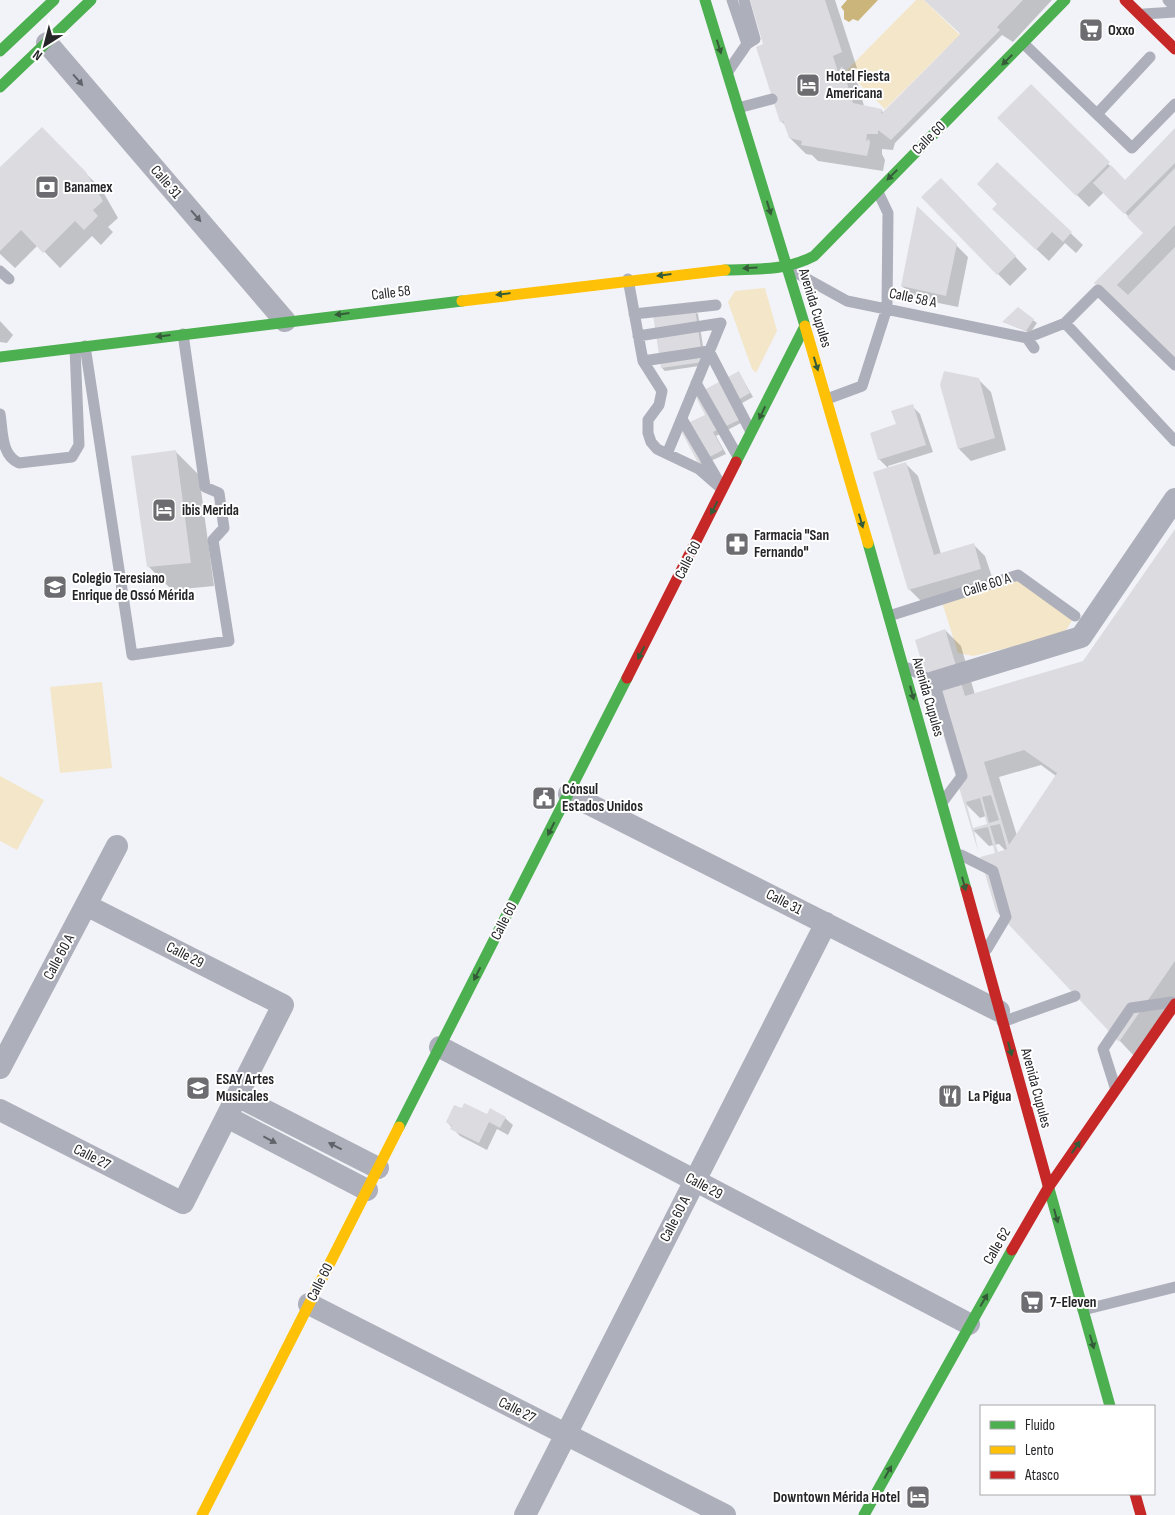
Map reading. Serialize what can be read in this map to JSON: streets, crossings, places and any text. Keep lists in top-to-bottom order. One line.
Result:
{"streets":{"main road":["Calle 60","Calle 58","Avenida Cupules","Calle 62"],"street":["Calle 31","Calle 60 A","Calle 29","Calle 27"],"lane":["Calle 58 A"]},"crossings":[["Calle 60","Calle 31"],["Calle 60","Calle 58"],["Calle 60","Calle 58 A"],["Calle 60","Avenida Cupules"],["Calle 60","Calle 29"],["Calle 60","Calle 27"],["Calle 31","Calle 58"],["Calle 31","Avenida Cupules"],["Calle 31","Calle 60 A"],["Calle 58","Calle 58 A"],["Calle 58","Avenida Cupules"],["Calle 58 A","Avenida Cupules"],["Avenida Cupules","Calle 60 A"],["Avenida Cupules","Calle 62"],["Calle 60 A","Calle 29"],["Calle 60 A","Calle 27"],["Calle 29","Calle 62"]],"one_way":["Calle 60","Calle 31","Calle 58","Avenida Cupules","Calle 62"],"places":{"supermarket":["Oxxo","7-Eleven"],"hotel":["Hotel Fiesta Americana","ibis Merida","Downtown Mérida Hotel"],"bank":["Banamex"],"pharmacy":["Farmacia \"San Fernando\""],"school or university":["Colegio Teresiano Enrique de Ossó Mérida","ESAY Artes Musicales"],"public building":["Cónsul Estados Unidos"],"restaurant":["La Pigua"]},"legend":["Fluido","Lento","Atasco"],"north":"bottom left"}
